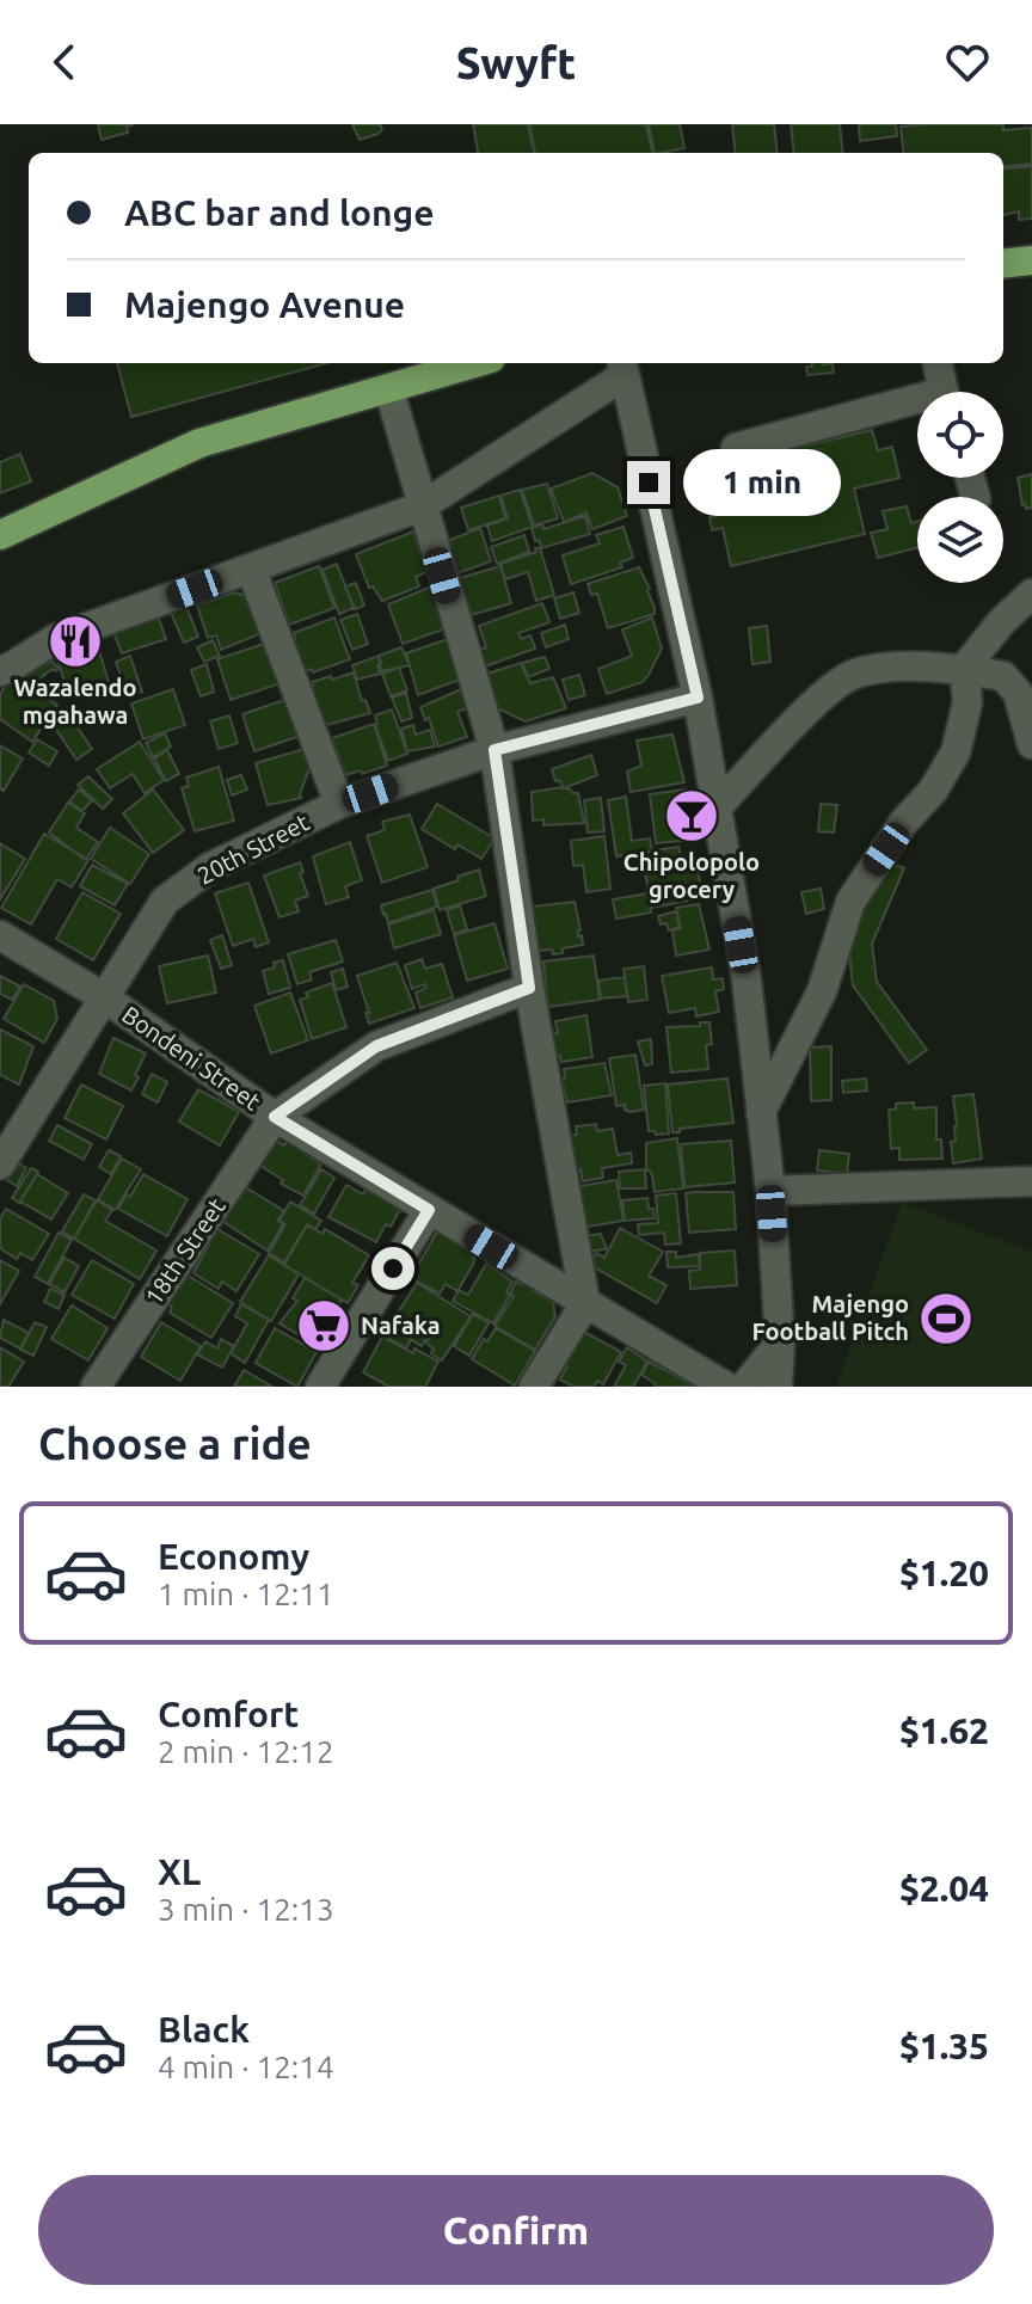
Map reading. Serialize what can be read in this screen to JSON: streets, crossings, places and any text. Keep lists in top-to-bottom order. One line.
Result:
{"streets":{"street":["20th Street","Bondeni Street","18th Street"]},"crossings":[["20th Street","Bondeni Street"],["Bondeni Street","18th Street"]],"places":{"restaurant":["Wazalendo mgahawa"],"bar":["Chipolopolo grocery"],"sports":["Majengo Football Pitch"],"supermarket":["Nafaka"]},"page":{"header":"Swyft","banner":["ABC bar and longe","Majengo Avenue"],"bubble":"1 min","heading":"Choose a ride","list":[{"name":"Economy","note":"1 min · 12:11","value":"$1.20"},{"name":"Comfort","note":"2 min · 12:12","value":"$1.62"},{"name":"XL","note":"3 min · 12:13","value":"$2.04"},{"name":"Black","note":"4 min · 12:14","value":"$1.35"}],"buttons":"Confirm"}}
